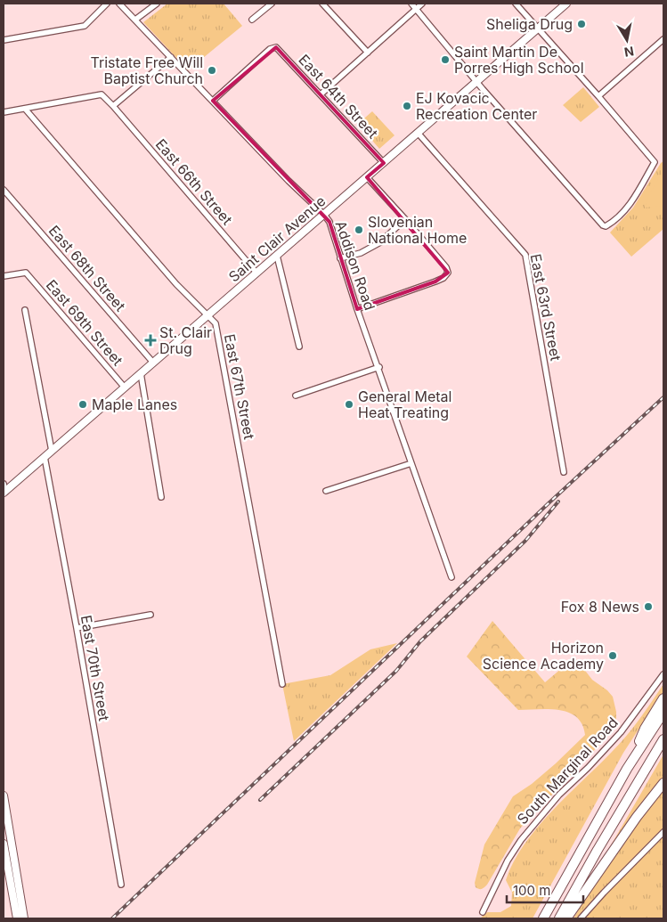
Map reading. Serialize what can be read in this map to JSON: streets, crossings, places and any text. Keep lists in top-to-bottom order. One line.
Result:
{"streets":{"main road":["Saint Clair Avenue"],"street":["East 64th Street","East 66th Street","Addison Road","East 68th Street","East 63rd Street","East 69th Street","East 67th Street","East 70th Street","South Marginal Road"]},"crossings":[["East 64th Street","Saint Clair Avenue"],["East 64th Street","Addison Road"],["East 66th Street","Saint Clair Avenue"],["East 66th Street","East 67th Street"],["Saint Clair Avenue","Addison Road"],["Saint Clair Avenue","East 68th Street"],["Saint Clair Avenue","East 63rd Street"],["Saint Clair Avenue","East 69th Street"],["Saint Clair Avenue","East 67th Street"],["Saint Clair Avenue","East 70th Street"]],"places":{"other":["Sheliga Drug","Saint Martin De Porres High School","Tristate Free Will Baptist Church","EJ Kovacic Recreation Center","Slovenian National Home","Maple Lanes","General Metal Heat Treating","Fox 8 News","Horizon Science Academy"],"health":["St. Clair Drug"]},"scale_bar":"100 m","north":"bottom"}
